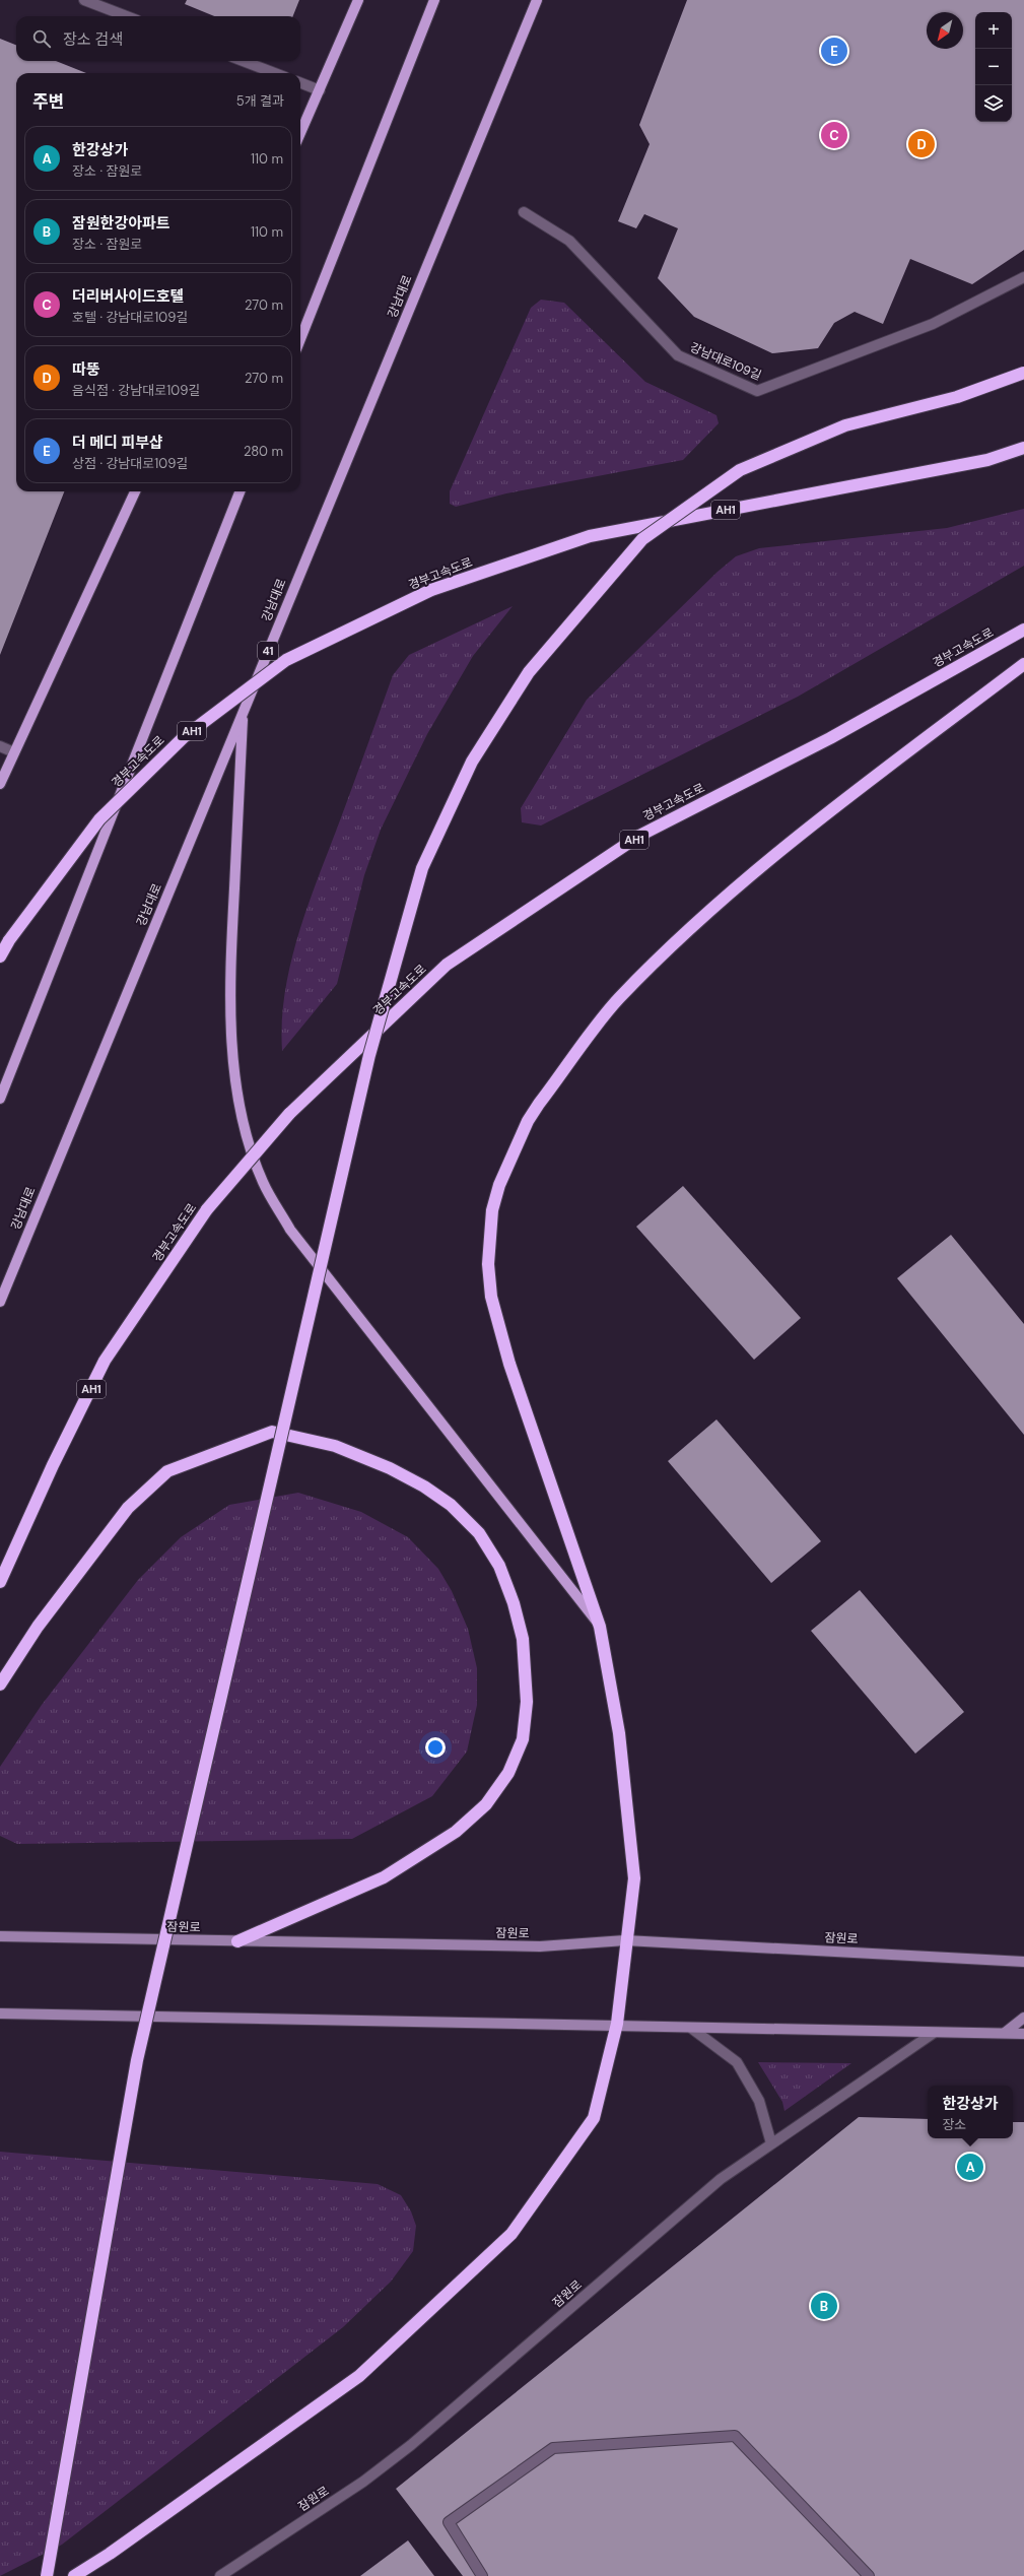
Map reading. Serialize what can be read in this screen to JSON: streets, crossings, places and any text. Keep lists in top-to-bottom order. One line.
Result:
{"streets":{"highway":["AH1","경부고속도로"],"main road":["강남대로","41","잠원로"],"street":["강남대로109길"]},"north":"bottom left","page":{"map_buttons":["+","−"],"search":"장소 검색","pins":["E","C","D","A","B"],"heading":["주변","5개 결과"],"list":[{"mark":"A","name":"한강상가","note":"장소 · 잠원로","value":"110 m"},{"mark":"B","name":"잠원한강아파트","note":"장소 · 잠원로","value":"110 m"},{"mark":"C","name":"더리버사이드호텔","note":"호텔 · 강남대로109길","value":"270 m"},{"mark":"D","name":"따뚱","note":"음식점 · 강남대로109길","value":"270 m"},{"mark":"E","name":"더 메디 피부샵","note":"상점 · 강남대로109길","value":"280 m"}],"popup":["한강상가","장소"]}}
